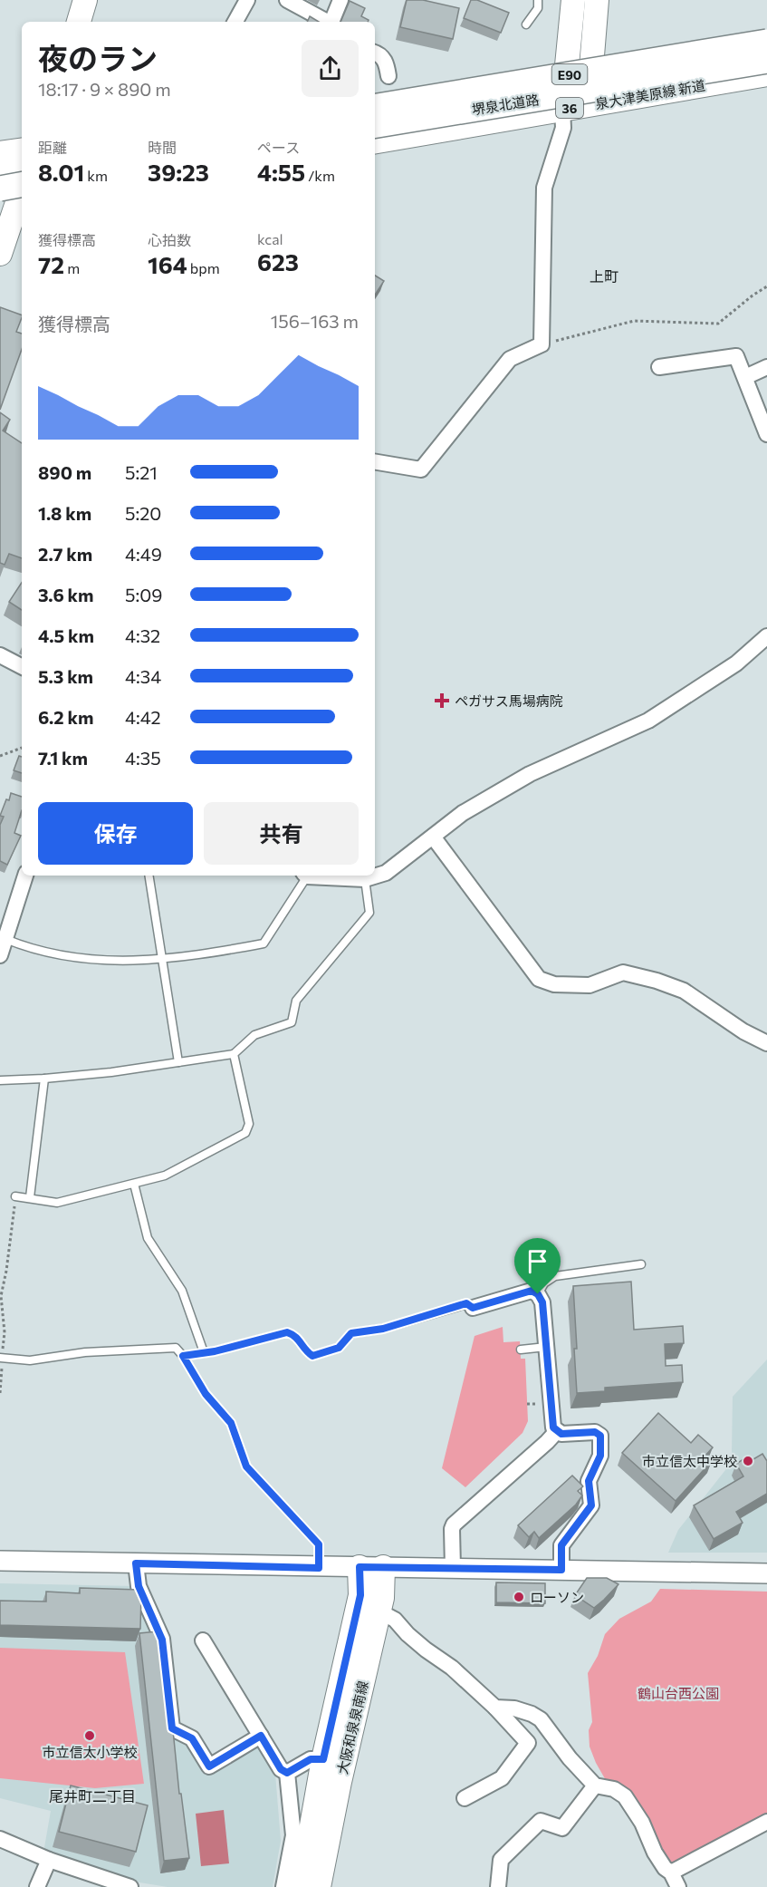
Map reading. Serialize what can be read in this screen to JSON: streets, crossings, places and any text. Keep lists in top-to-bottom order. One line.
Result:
{"streets":{"highway":["E90","堺泉北道路"],"main road":["泉大津美原線 新道","36","大阪和泉泉南線"]},"districts":["上町","尾井町二丁目"],"parks":["鶴山台西公園"],"places":{"health":["ペガサス馬場病院"],"other":["市立信太中学校","ローソン","市立信太小学校"]},"page":{"heading":["夜のラン","18:17 · 9 × 890 m"],"stats":[["距離","8.01 km"],["時間","39:23"],["ペース","4:55 /km"],["獲得標高","72 m"],["心拍数","164 bpm"],["kcal","623"]],"chart":["獲得標高","156–163 m"],"list":[{"name":"890 m","note":"5:21"},{"name":"1.8 km","note":"5:20"},{"name":"2.7 km","note":"4:49"},{"name":"3.6 km","note":"5:09"},{"name":"4.5 km","note":"4:32"},{"name":"5.3 km","note":"4:34"},{"name":"6.2 km","note":"4:42"},{"name":"7.1 km","note":"4:35"}],"buttons":["保存","共有"]}}
